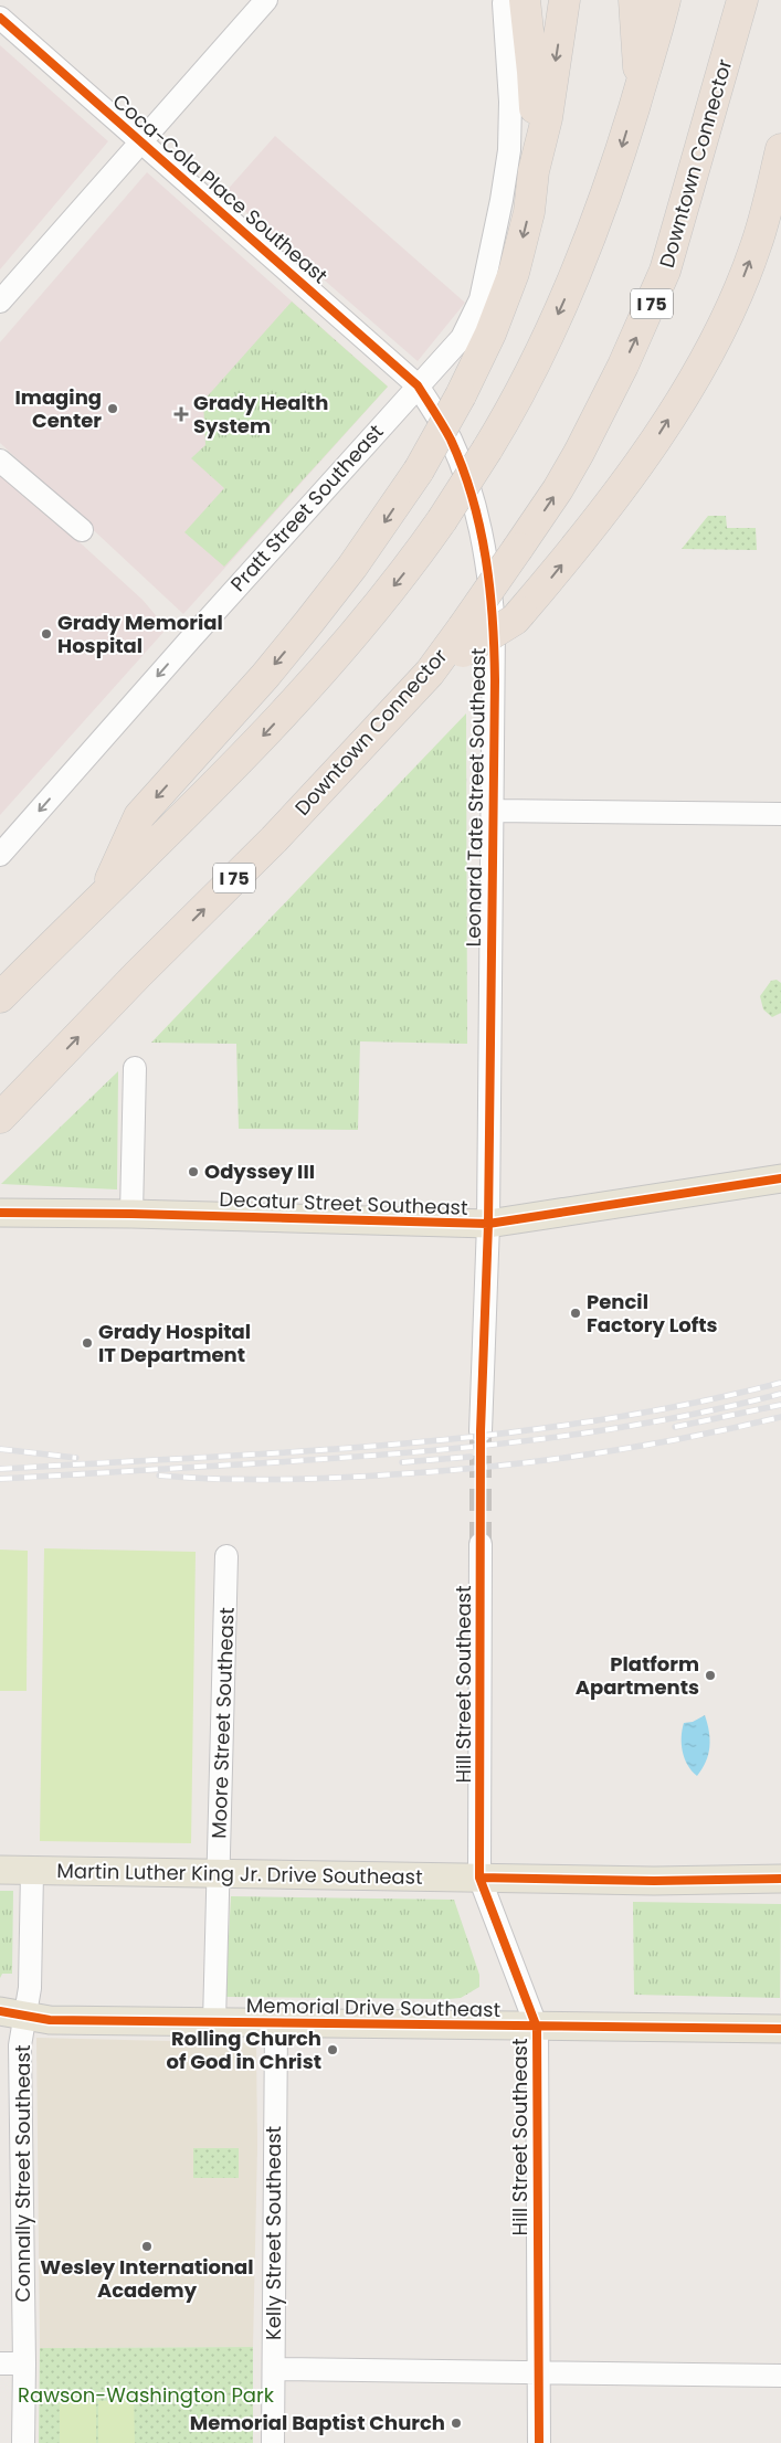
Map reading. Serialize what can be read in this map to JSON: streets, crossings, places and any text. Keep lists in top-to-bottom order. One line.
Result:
{"streets":{"highway":["Downtown Connector","I 75"],"main road":["Decatur Street Southeast","Martin Luther King Jr. Drive Southeast","Memorial Drive Southeast"],"street":["Coca-Cola Place Southeast","Pratt Street Southeast","Leonard Tate Street Southeast","Hill Street Southeast","Moore Street Southeast","Connally Street Southeast","Kelly Street Southeast"]},"crossings":[["Coca-Cola Place Southeast","Pratt Street Southeast"],["Coca-Cola Place Southeast","Leonard Tate Street Southeast"],["Pratt Street Southeast","Leonard Tate Street Southeast"],["Leonard Tate Street Southeast","Decatur Street Southeast"],["Hill Street Southeast","Martin Luther King Jr. Drive Southeast"],["Hill Street Southeast","Memorial Drive Southeast"],["Moore Street Southeast","Martin Luther King Jr. Drive Southeast"],["Moore Street Southeast","Memorial Drive Southeast"],["Martin Luther King Jr. Drive Southeast","Connally Street Southeast"],["Memorial Drive Southeast","Connally Street Southeast"],["Memorial Drive Southeast","Kelly Street Southeast"]],"one_way":["Pratt Street Southeast"],"parks":["Rawson-Washington Park"],"places":{"other":["Imaging Center","Grady Memorial Hospital","Odyssey III","Pencil Factory Lofts","Grady Hospital IT Department","Platform Apartments","Rolling Church of God in Christ","Wesley International Academy","Memorial Baptist Church"],"health":["Grady Health System"]}}
